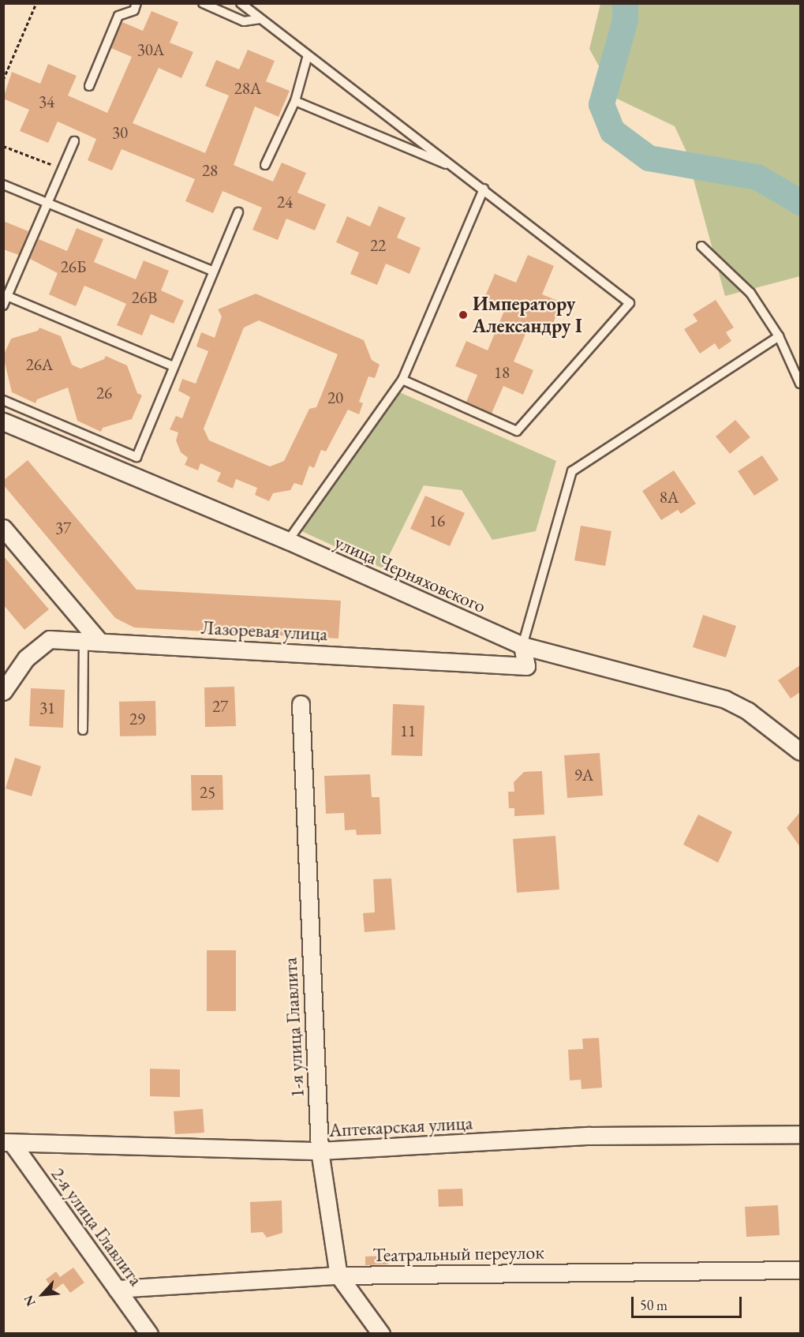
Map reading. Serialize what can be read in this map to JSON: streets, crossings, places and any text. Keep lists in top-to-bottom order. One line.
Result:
{"streets":{"street":["улица Черняховского","Лазоревая улица","1-я улица Главлита","Аптекарская улица","2-я улица Главлита","Театральный переулок"]},"crossings":[["улица Черняховского","Лазоревая улица"],["1-я улица Главлита","Аптекарская улица"],["1-я улица Главлита","Театральный переулок"],["Аптекарская улица","2-я улица Главлита"],["2-я улица Главлита","Театральный переулок"]],"places":["Императору Александру I"],"house_numbers":["30А","28А","34","30","28","24","22","26Б","26В","26А","18","26","20","8А","16","37","27","31","29","11","9А","25"],"scale_bar":"50 m","north":"bottom left"}
